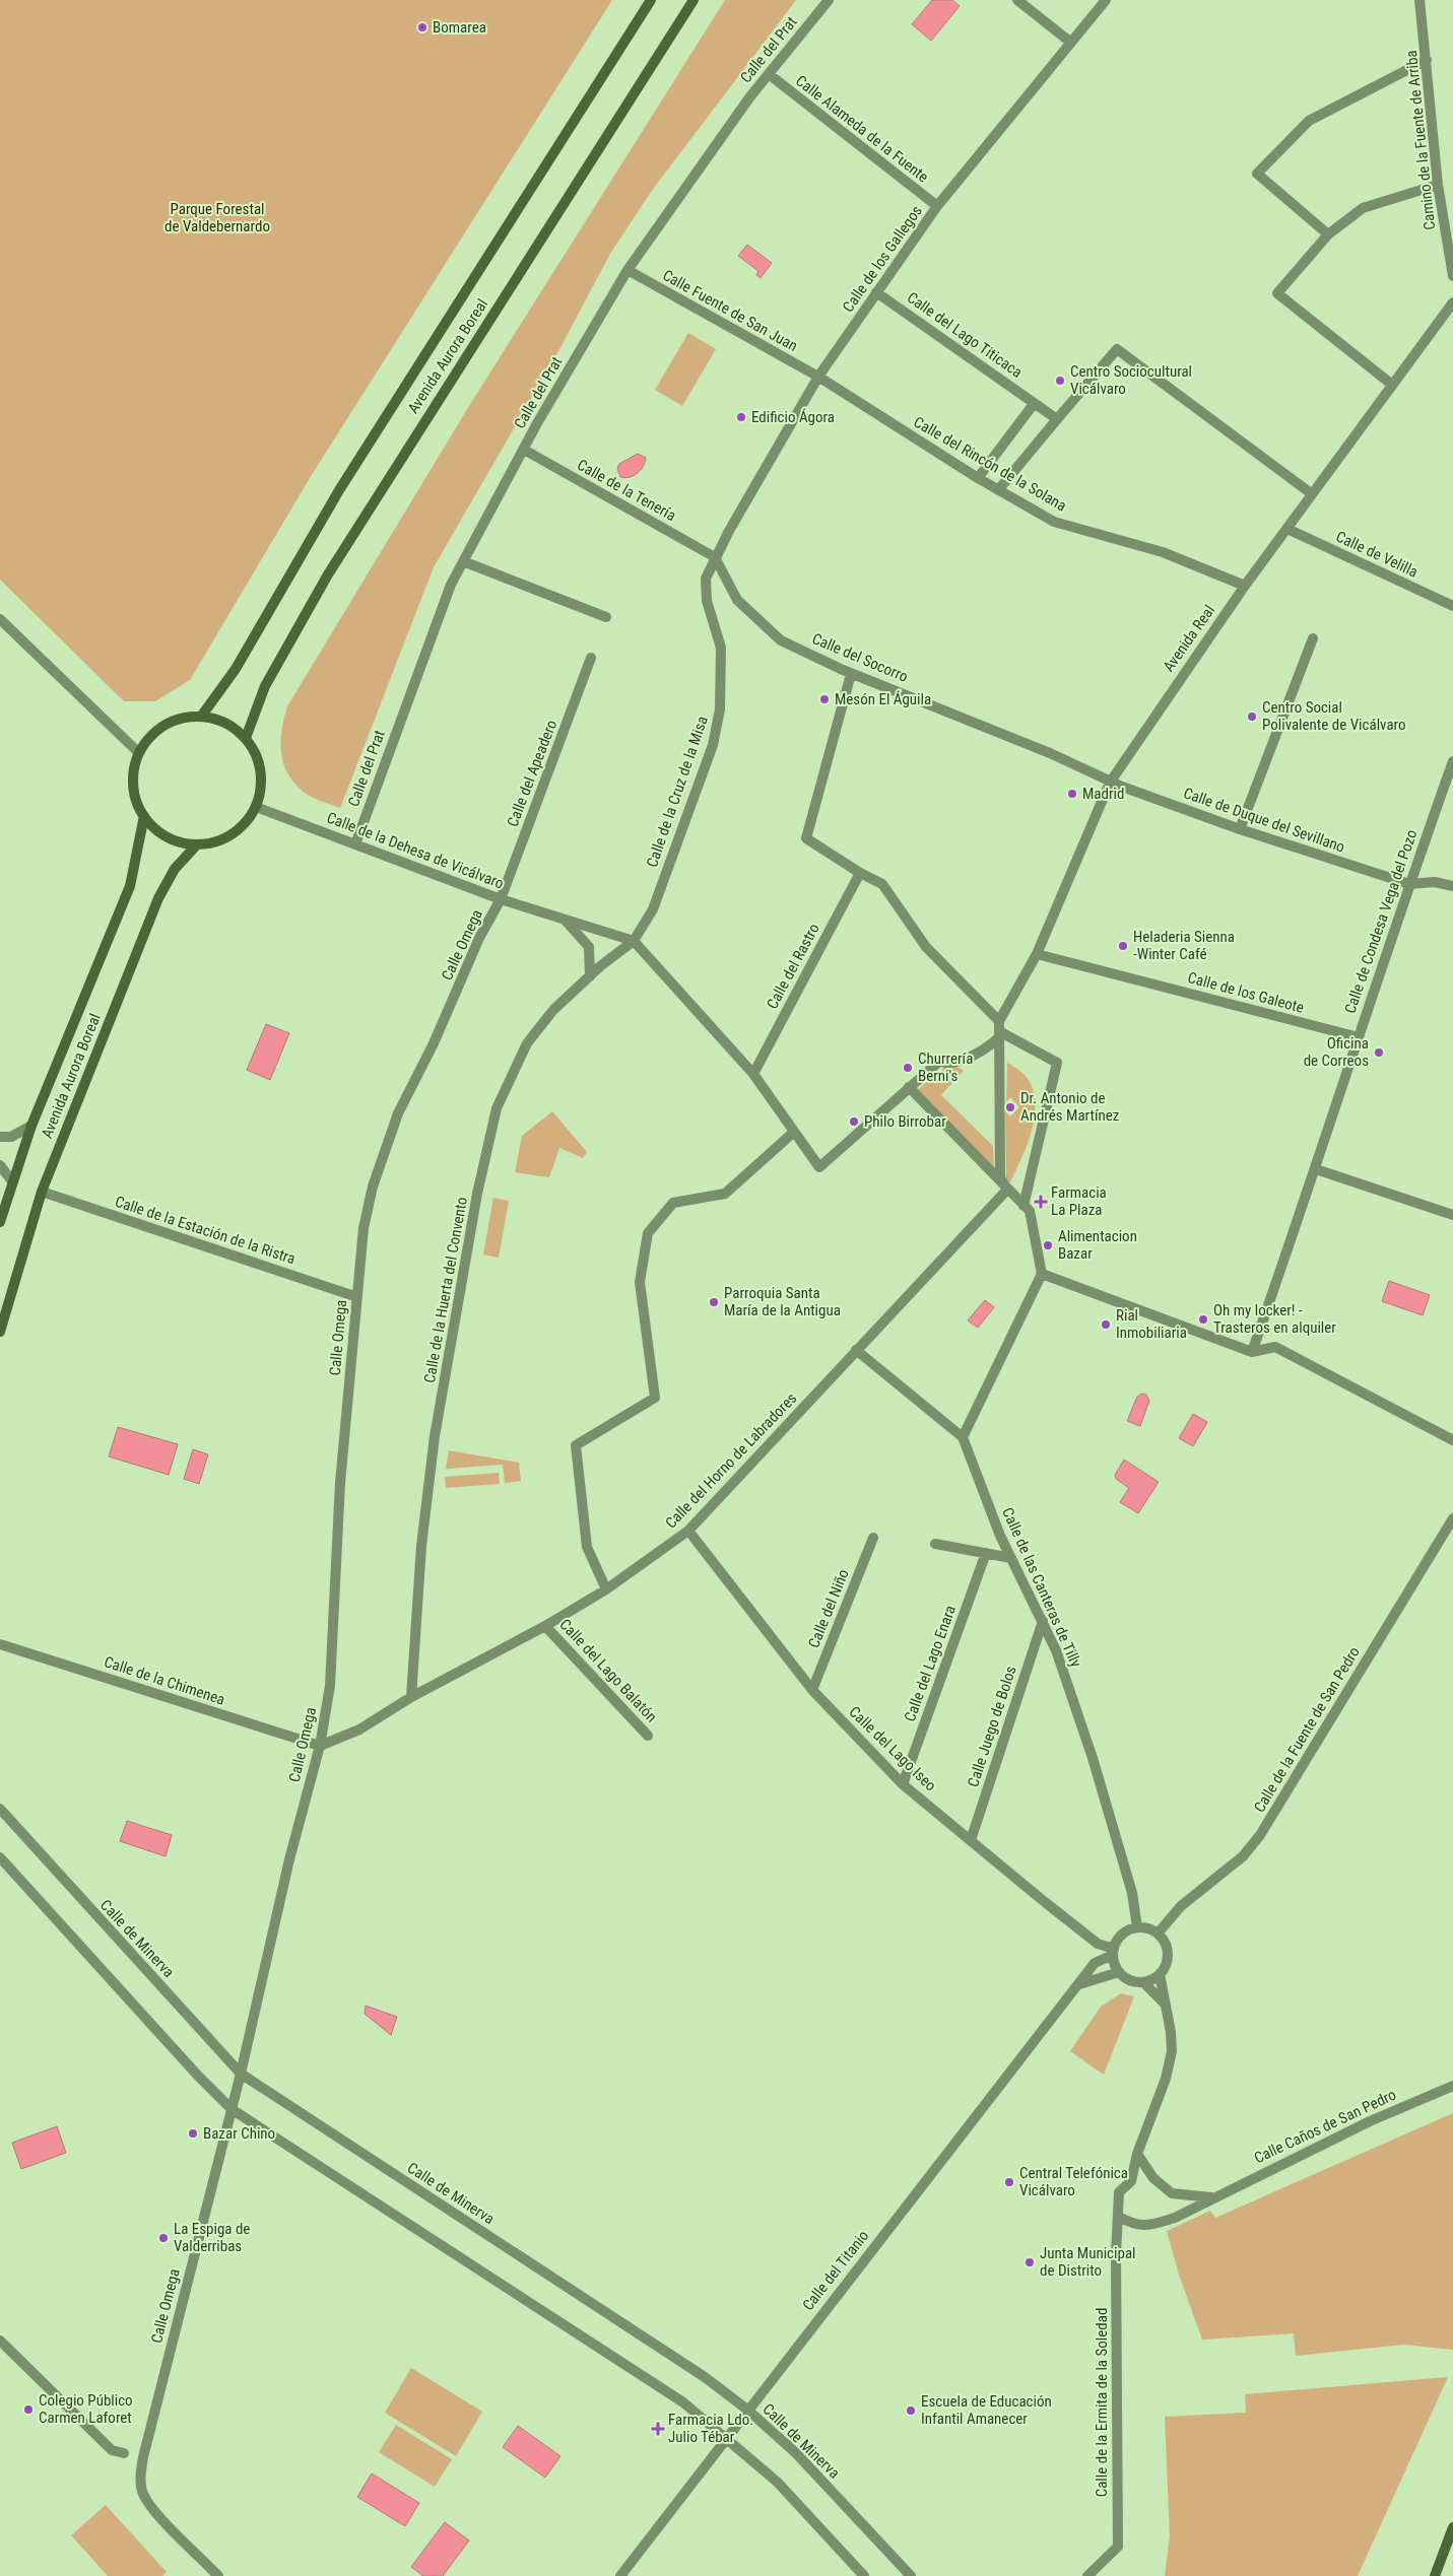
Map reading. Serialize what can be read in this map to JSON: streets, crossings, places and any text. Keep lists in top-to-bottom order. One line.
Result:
{"streets":{"main road":["Avenida Aurora Boreal"],"street":["Calle del Prat","Calle Alameda de la Fuente","Camino de la Fuente de Arriba","Calle de los Gallegos","Calle Fuente de San Juan","Calle del Lago Titicaca","Calle del Rincón de la Solana","Calle de la Tenería","Calle de Velilla","Avenida Real","Calle del Socorro","Calle del Apeadero","Calle de la Cruz de la Misa","Calle de Duque del Sevillano","Calle de la Dehesa de Vicálvaro","Calle de Condesa Vega del Pozo","Calle Omega","Calle del Rastro","Calle de los Galeote","Calle de la Estación de la Ristra","Calle de la Huerta del Convento","Calle del Horno de Labradores","Calle de las Canteras de Tilly","Calle del Niño","Calle del Lago Enara","Calle del Lago Balatón","Calle de la Chimenea","Calle Juego de Bolos","Calle de la Fuente de San Pedro","Calle del Lago Iseo","Calle de Minerva","Calle Caños de San Pedro","Calle del Titanio","Calle de la Ermita de la Soledad"]},"crossings":[["Calle del Prat","Calle Alameda de la Fuente"],["Calle del Prat","Calle Fuente de San Juan"],["Calle del Prat","Calle de la Tenería"],["Calle del Prat","Calle de la Dehesa de Vicálvaro"],["Calle Alameda de la Fuente","Calle de los Gallegos"],["Calle de los Gallegos","Calle Fuente de San Juan"],["Calle de los Gallegos","Calle del Lago Titicaca"],["Calle de los Gallegos","Calle del Rincón de la Solana"],["Calle de los Gallegos","Calle de la Tenería"],["Calle de los Gallegos","Calle del Socorro"],["Calle de los Gallegos","Calle de la Cruz de la Misa"],["Calle Fuente de San Juan","Calle del Rincón de la Solana"],["Avenida Aurora Boreal","Calle de la Dehesa de Vicálvaro"],["Avenida Aurora Boreal","Calle de la Estación de la Ristra"],["Calle del Rincón de la Solana","Avenida Real"],["Calle de la Tenería","Calle del Socorro"],["Calle de la Tenería","Calle de la Cruz de la Misa"],["Calle de Velilla","Avenida Real"],["Avenida Real","Calle del Socorro"],["Avenida Real","Calle de Duque del Sevillano"],["Avenida Real","Calle de los Galeote"],["Calle del Socorro","Calle de la Cruz de la Misa"],["Calle del Socorro","Calle de Duque del Sevillano"],["Calle del Apeadero","Calle de la Dehesa de Vicálvaro"],["Calle del Apeadero","Calle Omega"],["Calle de la Cruz de la Misa","Calle de la Dehesa de Vicálvaro"],["Calle de la Cruz de la Misa","Calle de la Huerta del Convento"],["Calle de Duque del Sevillano","Calle de Condesa Vega del Pozo"],["Calle de la Dehesa de Vicálvaro","Calle Omega"],["Calle de la Dehesa de Vicálvaro","Calle de la Huerta del Convento"],["Calle de Condesa Vega del Pozo","Calle de los Galeote"],["Calle Omega","Calle de la Estación de la Ristra"],["Calle Omega","Calle del Horno de Labradores"],["Calle Omega","Calle de la Chimenea"],["Calle Omega","Calle de Minerva"],["Calle de la Huerta del Convento","Calle del Horno de Labradores"],["Calle del Horno de Labradores","Calle del Lago Balatón"],["Calle del Horno de Labradores","Calle de la Chimenea"],["Calle del Horno de Labradores","Calle del Lago Iseo"],["Calle de las Canteras de Tilly","Calle Juego de Bolos"],["Calle de las Canteras de Tilly","Calle de la Fuente de San Pedro"],["Calle de las Canteras de Tilly","Calle del Lago Iseo"],["Calle de las Canteras de Tilly","Calle del Titanio"],["Calle del Niño","Calle del Lago Iseo"],["Calle del Lago Enara","Calle del Lago Iseo"],["Calle Juego de Bolos","Calle del Lago Iseo"],["Calle de la Fuente de San Pedro","Calle del Lago Iseo"],["Calle de la Fuente de San Pedro","Calle del Titanio"],["Calle del Lago Iseo","Calle del Titanio"],["Calle de Minerva","Calle del Titanio"],["Calle Caños de San Pedro","Calle de la Ermita de la Soledad"]],"parks":["Parque Forestal de Valdebernardo"],"places":{"other":["Bomarea","Centro Sociocultural Vicálvaro","Edificio Ágora","Mesón El Águila","Centro Social Polivalente de Vicálvaro","Madrid","Heladeria Sienna -Winter Café","Oficina de Correos","Churrería Berni's","Dr. Antonio de Andrés Martínez","Philo Birrobar","Alimentacion Bazar","Parroquia Santa María de la Antigua","Oh my locker! - Trasteros en alquiler","Rial Inmobiliaria","Bazar Chino","Central Telefónica Vicálvaro","La Espiga de Valderribas","Junta Municipal de Distrito","Colegio Público Carmen Laforet","Escuela de Educación Infantil Amanecer"],"health":["Farmacia La Plaza","Farmacia Ldo. Julio Tébar"]}}
